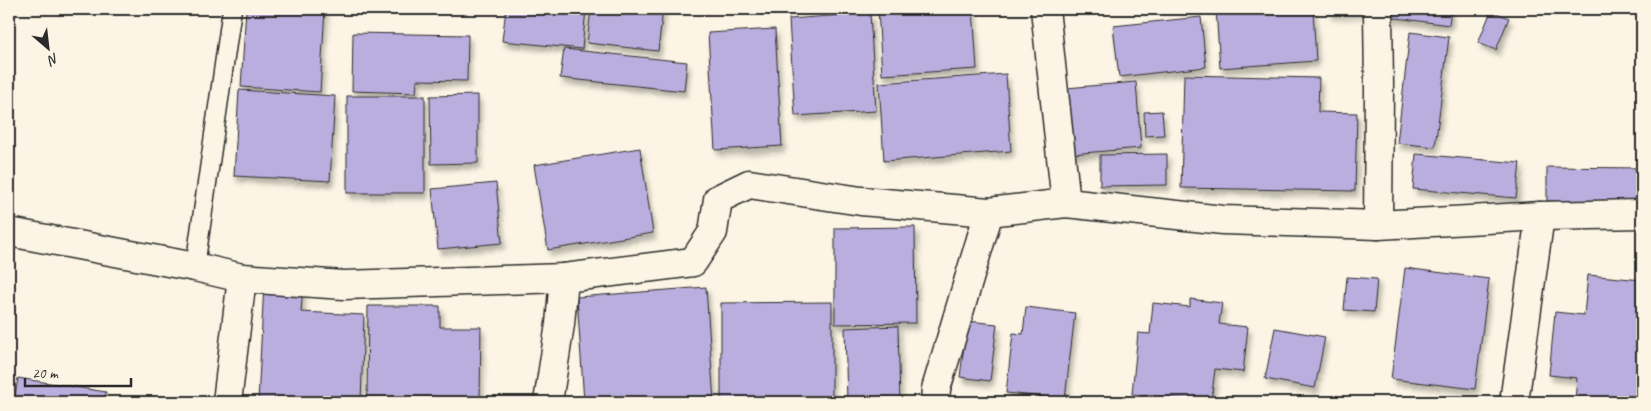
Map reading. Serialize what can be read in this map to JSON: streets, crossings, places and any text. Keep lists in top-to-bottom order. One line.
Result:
{"scale_bar":"20 m","north":"bottom right"}
